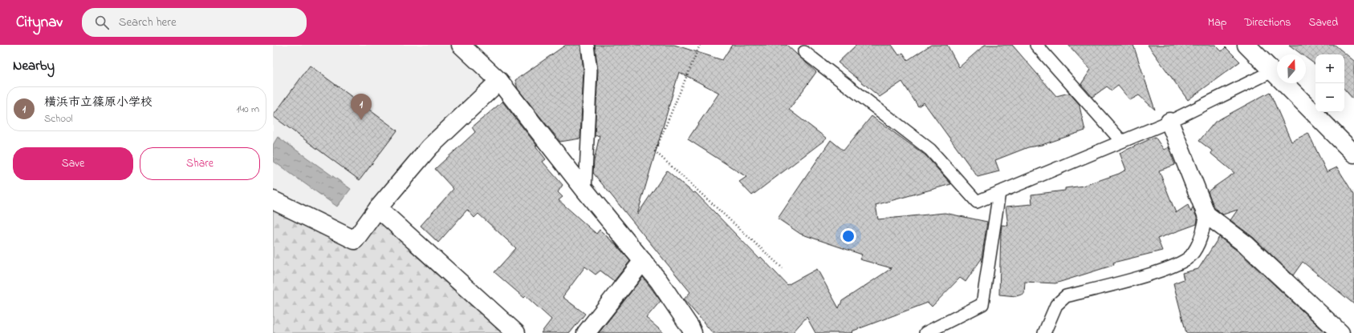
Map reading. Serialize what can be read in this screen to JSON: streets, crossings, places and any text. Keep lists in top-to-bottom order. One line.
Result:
{"north":"top","page":{"header":"Citynav","search":"Search here","nav":["Map","Directions","Saved"],"heading":"Nearby","map_buttons":["+","−"],"list":[{"mark":"1","name":"横浜市立篠原小学校","note":"School","value":"140 m"}],"pins":"1","buttons":["Save","Share"]}}
